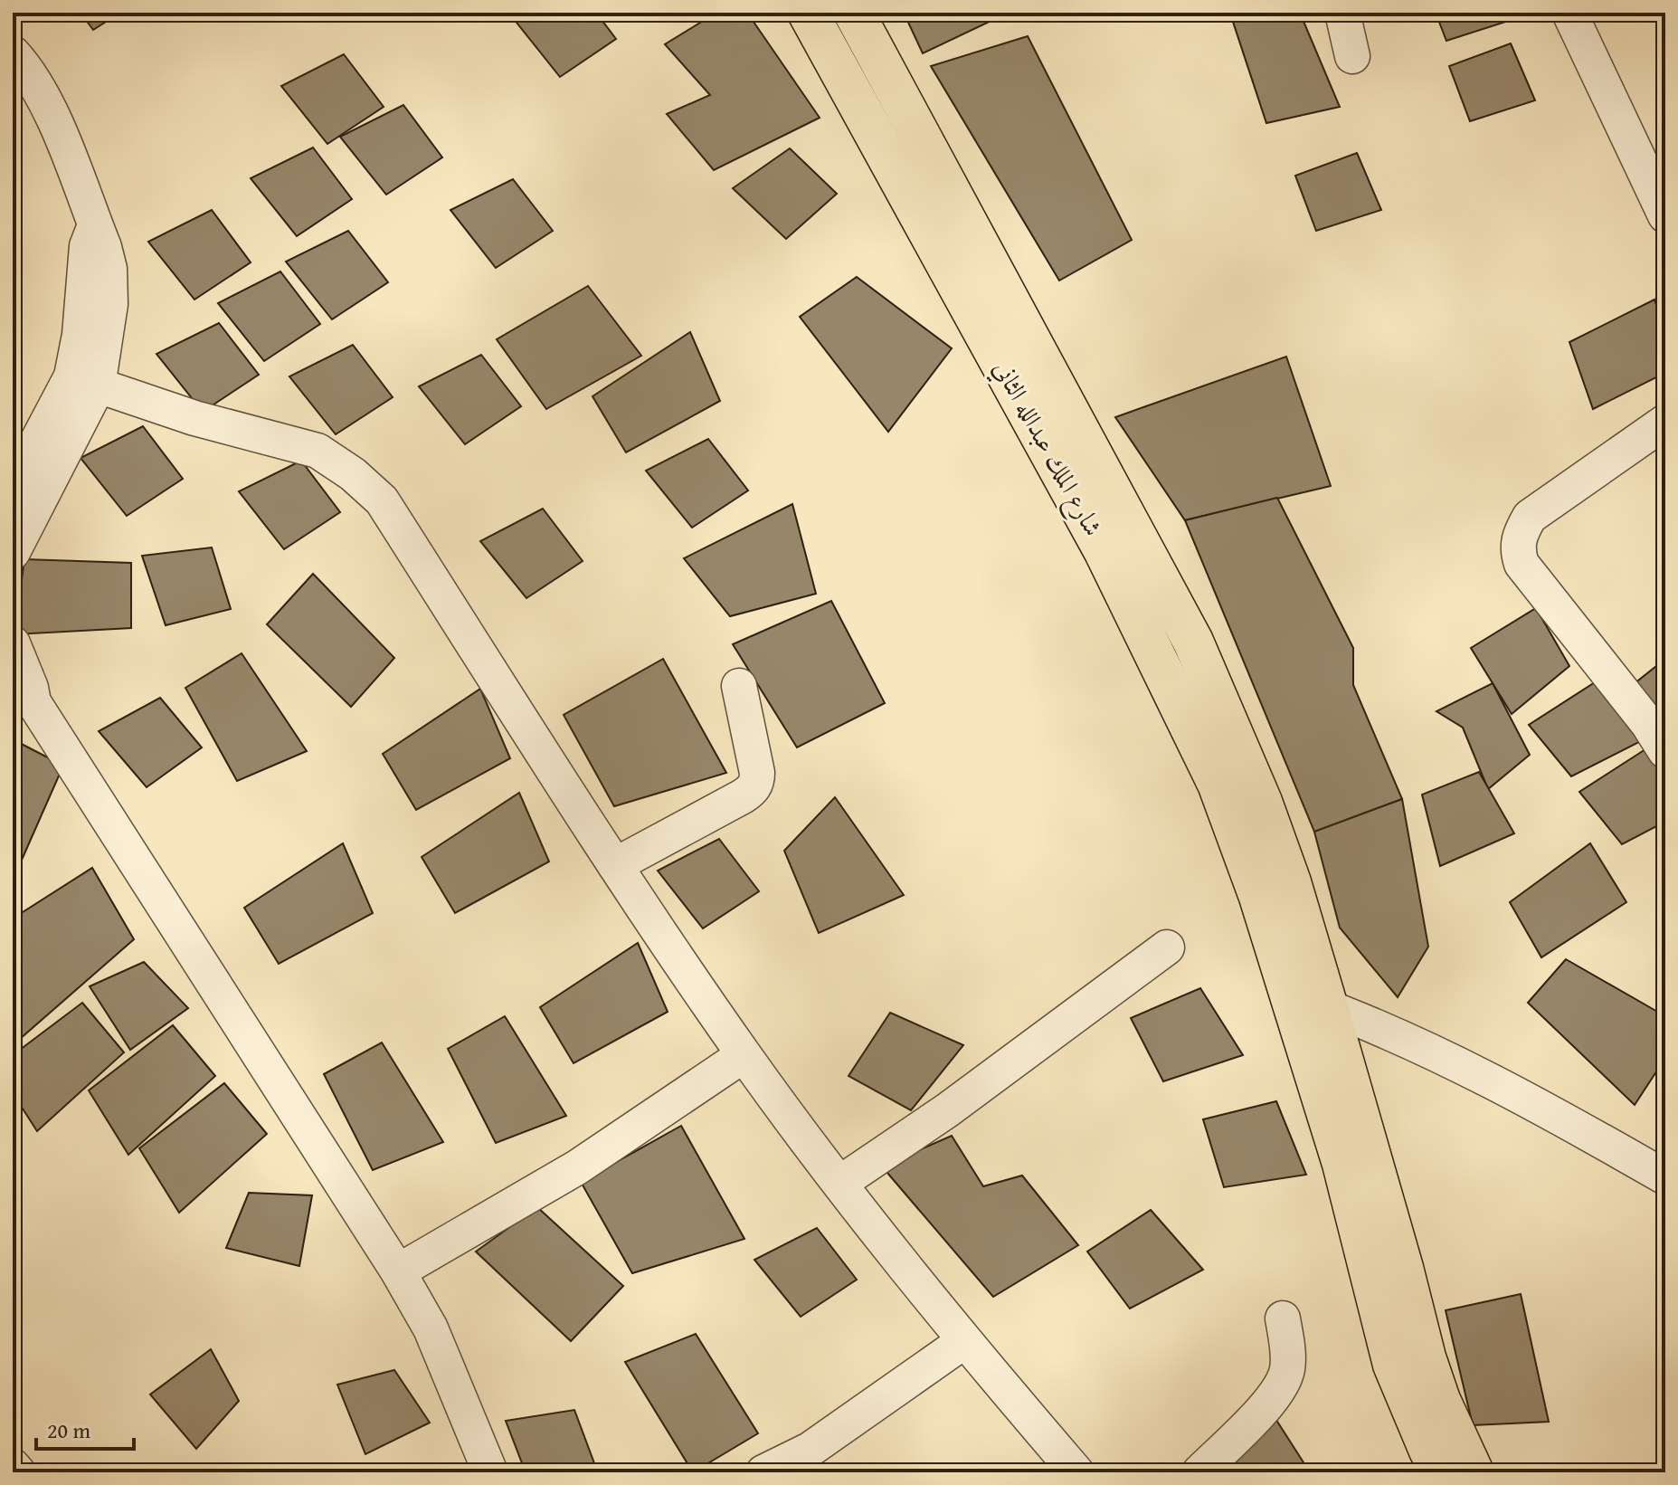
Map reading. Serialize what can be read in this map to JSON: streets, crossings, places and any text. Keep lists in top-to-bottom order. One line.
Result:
{"streets":{"main road":["شارع الملك عبدالله الثاني"]},"scale_bar":"20 m"}
